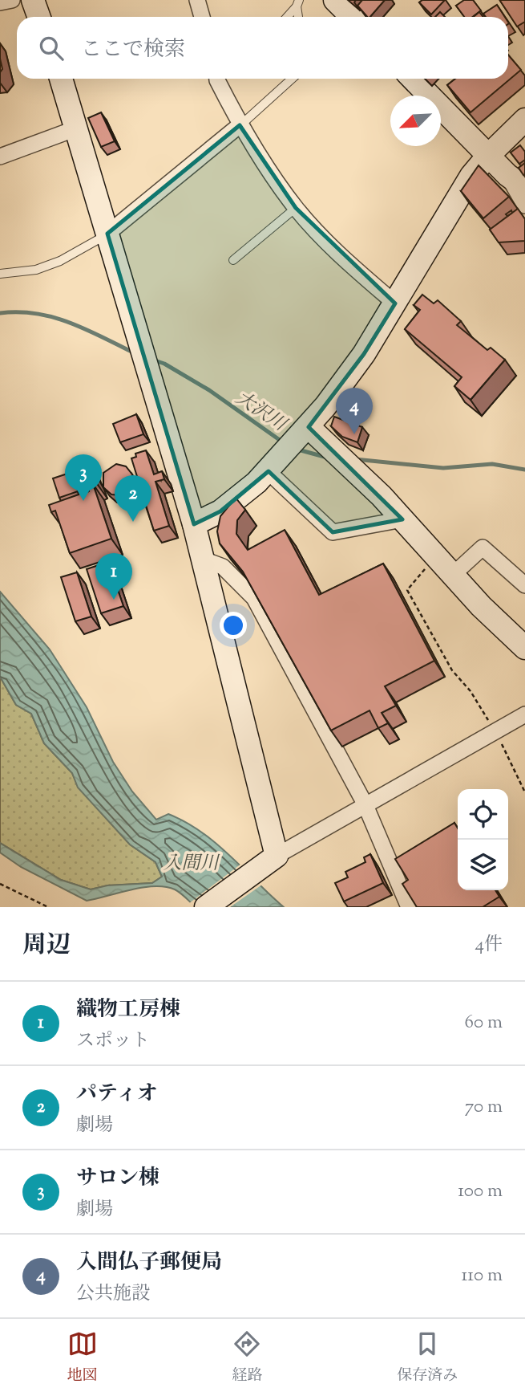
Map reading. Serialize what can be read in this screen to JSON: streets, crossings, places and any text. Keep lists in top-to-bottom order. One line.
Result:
{"water":["大沢川","入間川"],"north":"bottom left","page":{"search":"ここで検索","pins":["4","3","2","1"],"heading":["周辺","4件"],"list":[{"mark":"1","name":"織物工房棟","note":"スポット","value":"60 m"},{"mark":"2","name":"パティオ","note":"劇場","value":"70 m"},{"mark":"3","name":"サロン棟","note":"劇場","value":"100 m"},{"mark":"4","name":"入間仏子郵便局","note":"公共施設","value":"110 m"}],"nav":["地図","経路","保存済み"]}}
